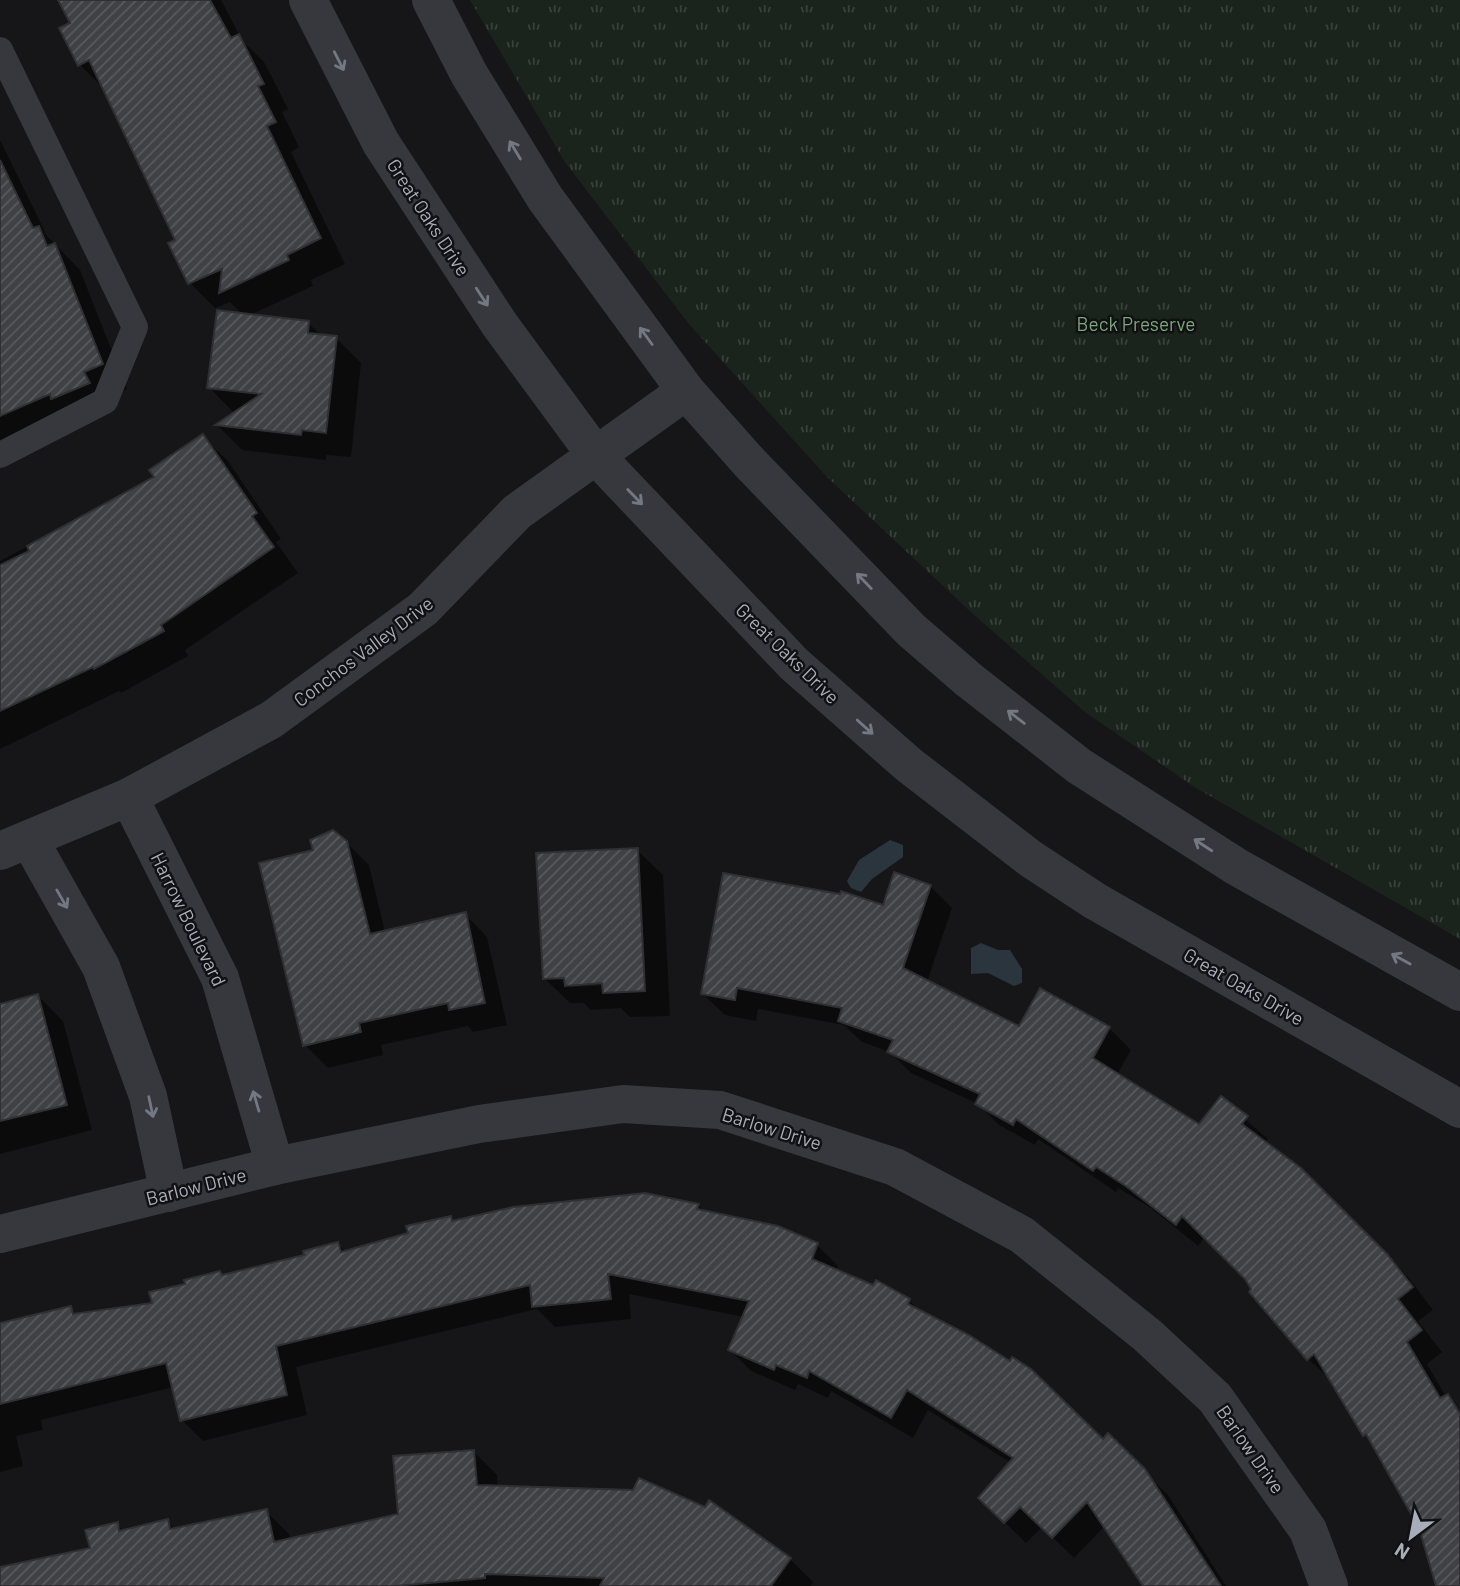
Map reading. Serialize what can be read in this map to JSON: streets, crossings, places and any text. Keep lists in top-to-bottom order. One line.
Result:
{"streets":{"street":["Great Oaks Drive","Conchos Valley Drive","Harrow Boulevard","Barlow Drive"]},"crossings":[["Great Oaks Drive","Conchos Valley Drive"],["Conchos Valley Drive","Harrow Boulevard"],["Harrow Boulevard","Barlow Drive"]],"parks":["Beck Preserve"],"north":"bottom left"}
